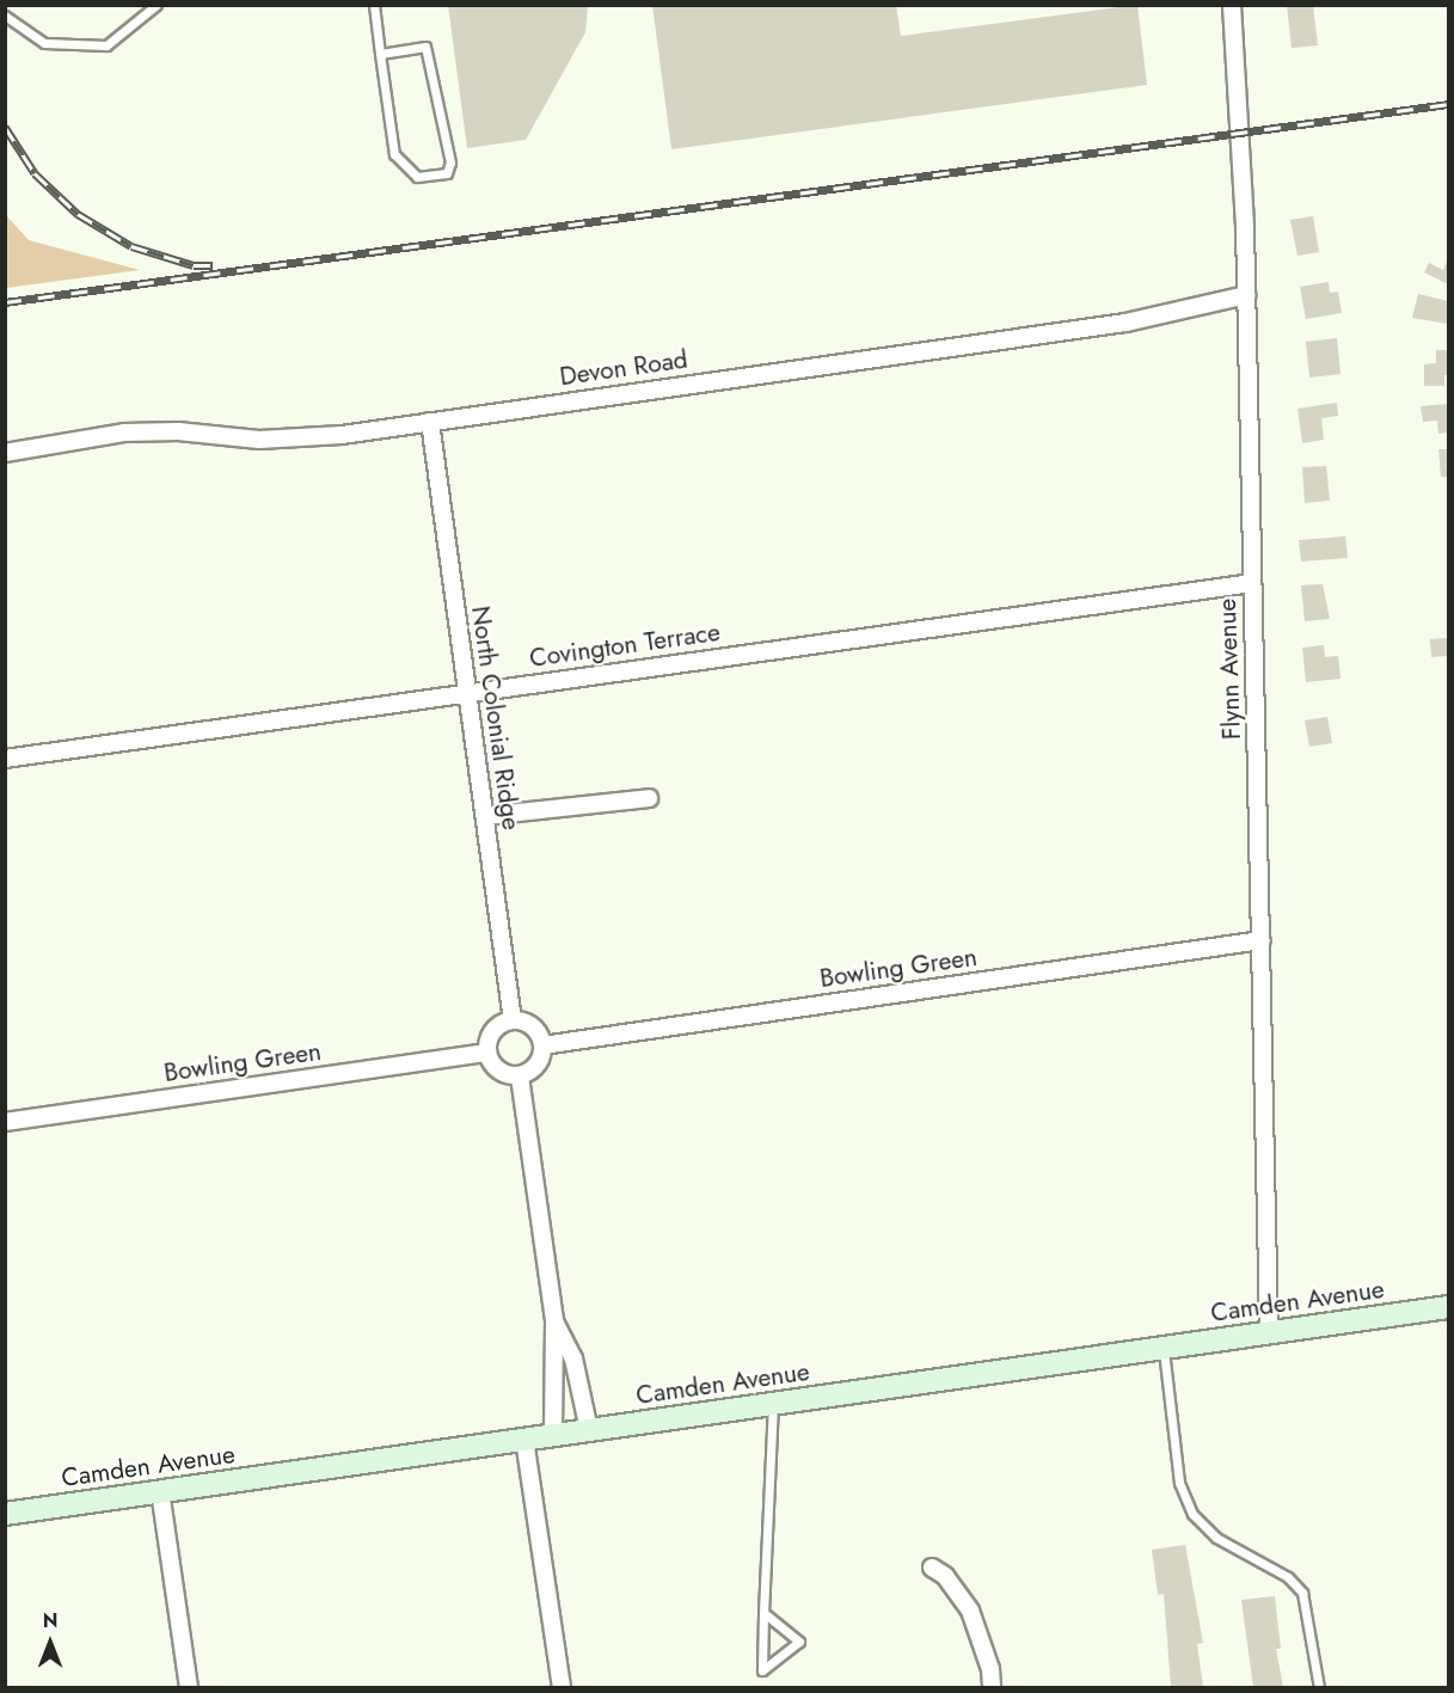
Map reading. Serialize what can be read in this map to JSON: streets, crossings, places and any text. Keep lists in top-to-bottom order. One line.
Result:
{"streets":{"main road":["Camden Avenue"],"street":["Devon Road","Covington Terrace","Flynn Avenue","North Colonial Ridge","Bowling Green"]},"crossings":[["Devon Road","Flynn Avenue"],["Devon Road","North Colonial Ridge"],["Covington Terrace","Flynn Avenue"],["Covington Terrace","North Colonial Ridge"],["Flynn Avenue","Bowling Green"],["Flynn Avenue","Camden Avenue"],["North Colonial Ridge","Bowling Green"]],"north":"top"}
